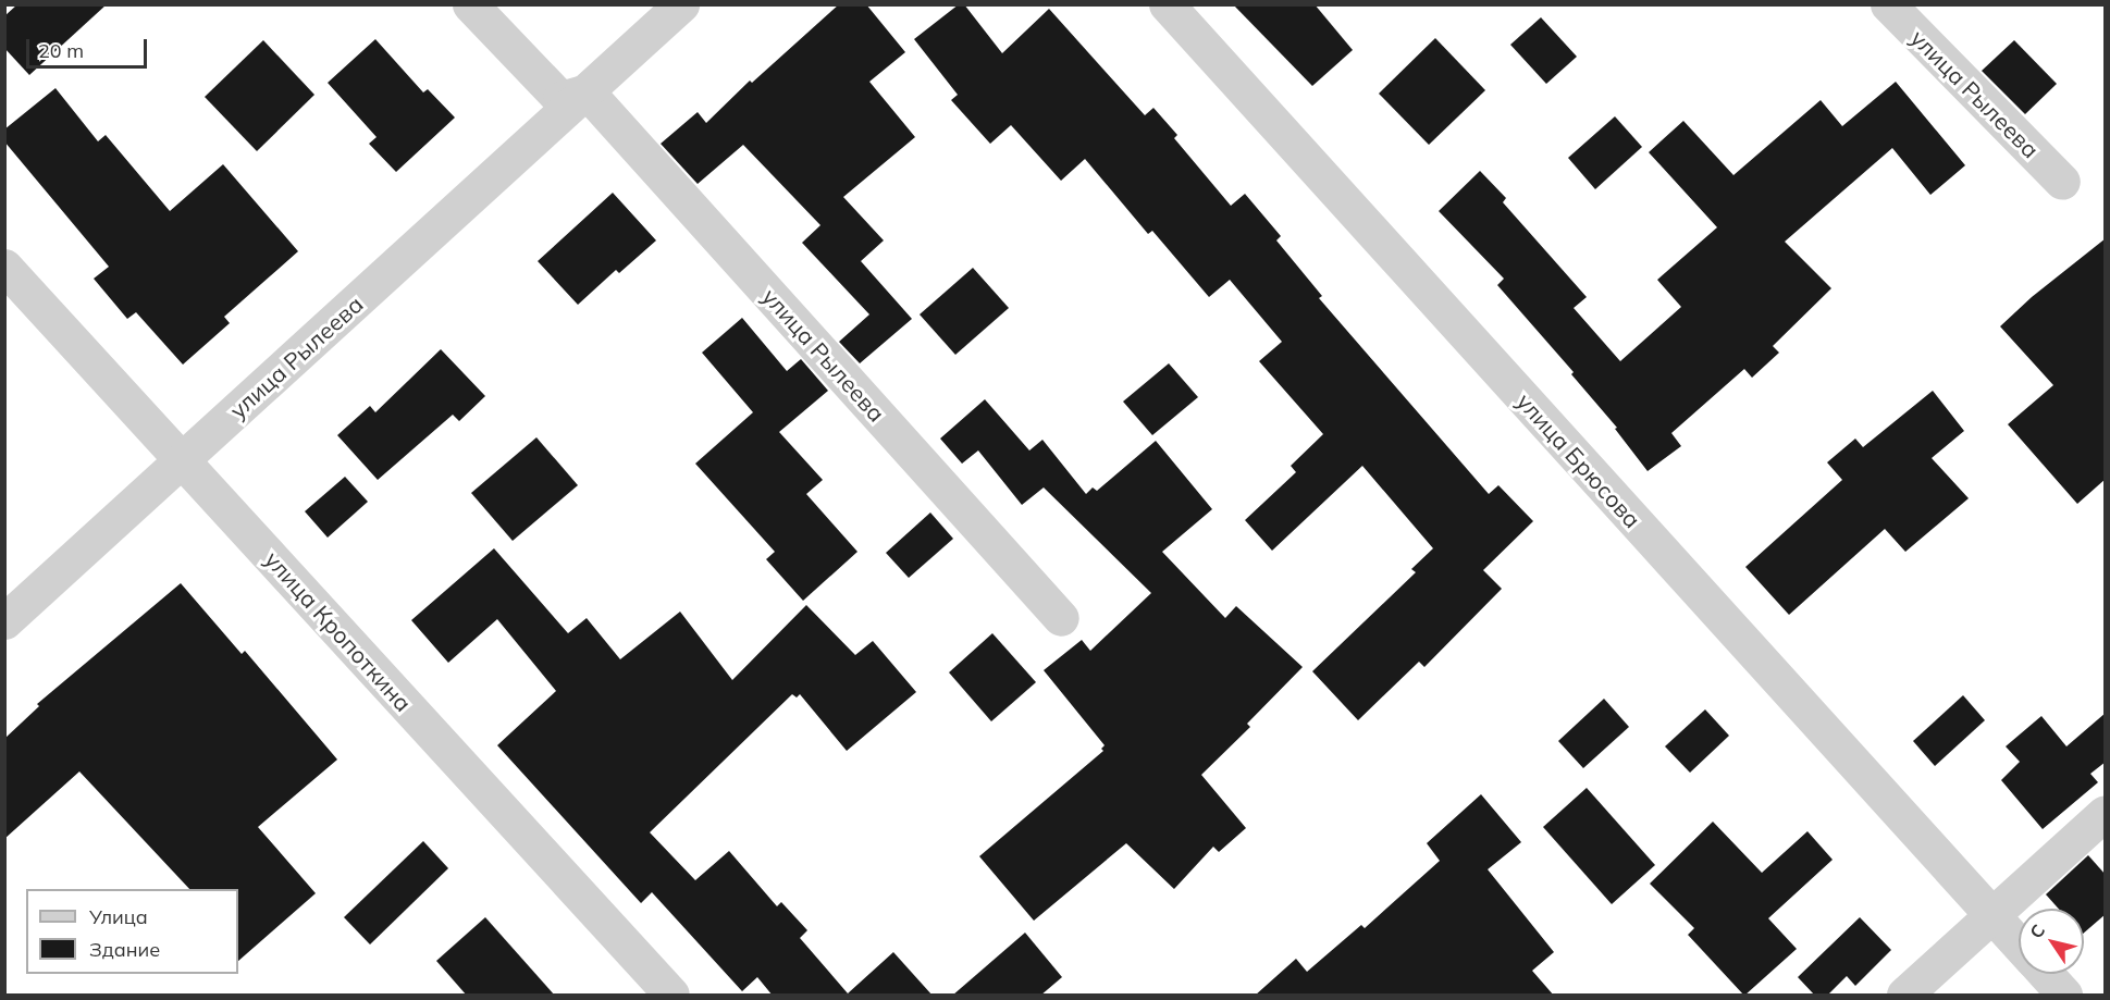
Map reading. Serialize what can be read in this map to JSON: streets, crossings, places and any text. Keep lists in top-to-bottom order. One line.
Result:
{"streets":{"street":["улица Рылеева","улица Брюсова","улица Кропоткина"]},"crossings":[["улица Рылеева","улица Кропоткина"]],"legend":["Улица","Здание"],"scale_bar":"20 m","north":"top left"}
